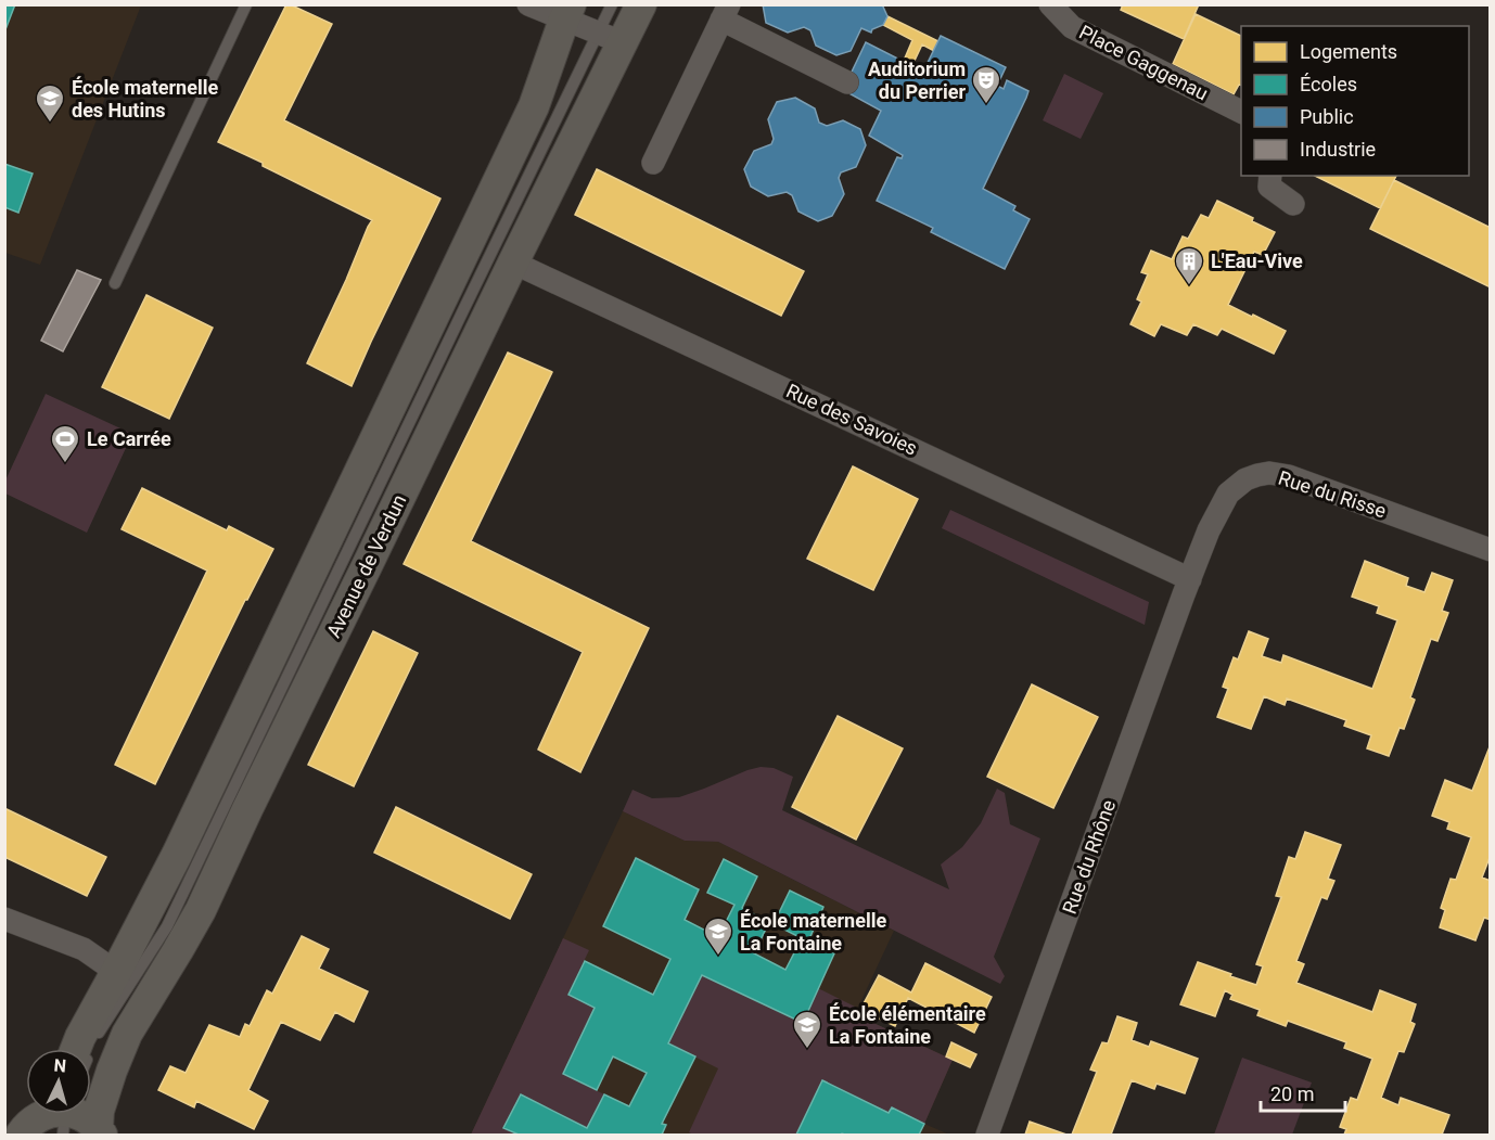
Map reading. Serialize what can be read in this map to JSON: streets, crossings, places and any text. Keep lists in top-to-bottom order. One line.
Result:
{"streets":{"street":["Place Gaggenau","Rue des Savoies","Rue du Risse","Avenue de Verdun","Rue du Rhône"]},"crossings":[["Rue des Savoies","Rue du Risse"],["Rue des Savoies","Avenue de Verdun"],["Rue des Savoies","Rue du Rhône"],["Rue du Risse","Rue du Rhône"]],"places":{"theatre":["Auditorium du Perrier"],"school or university":["École maternelle des Hutins","École maternelle La Fontaine","École élémentaire La Fontaine"],"building":["L'Eau-Vive"],"sports":["Le Carrée"]},"legend":["Logements","Écoles","Public","Industrie"],"scale_bar":"20 m","north":"top"}
